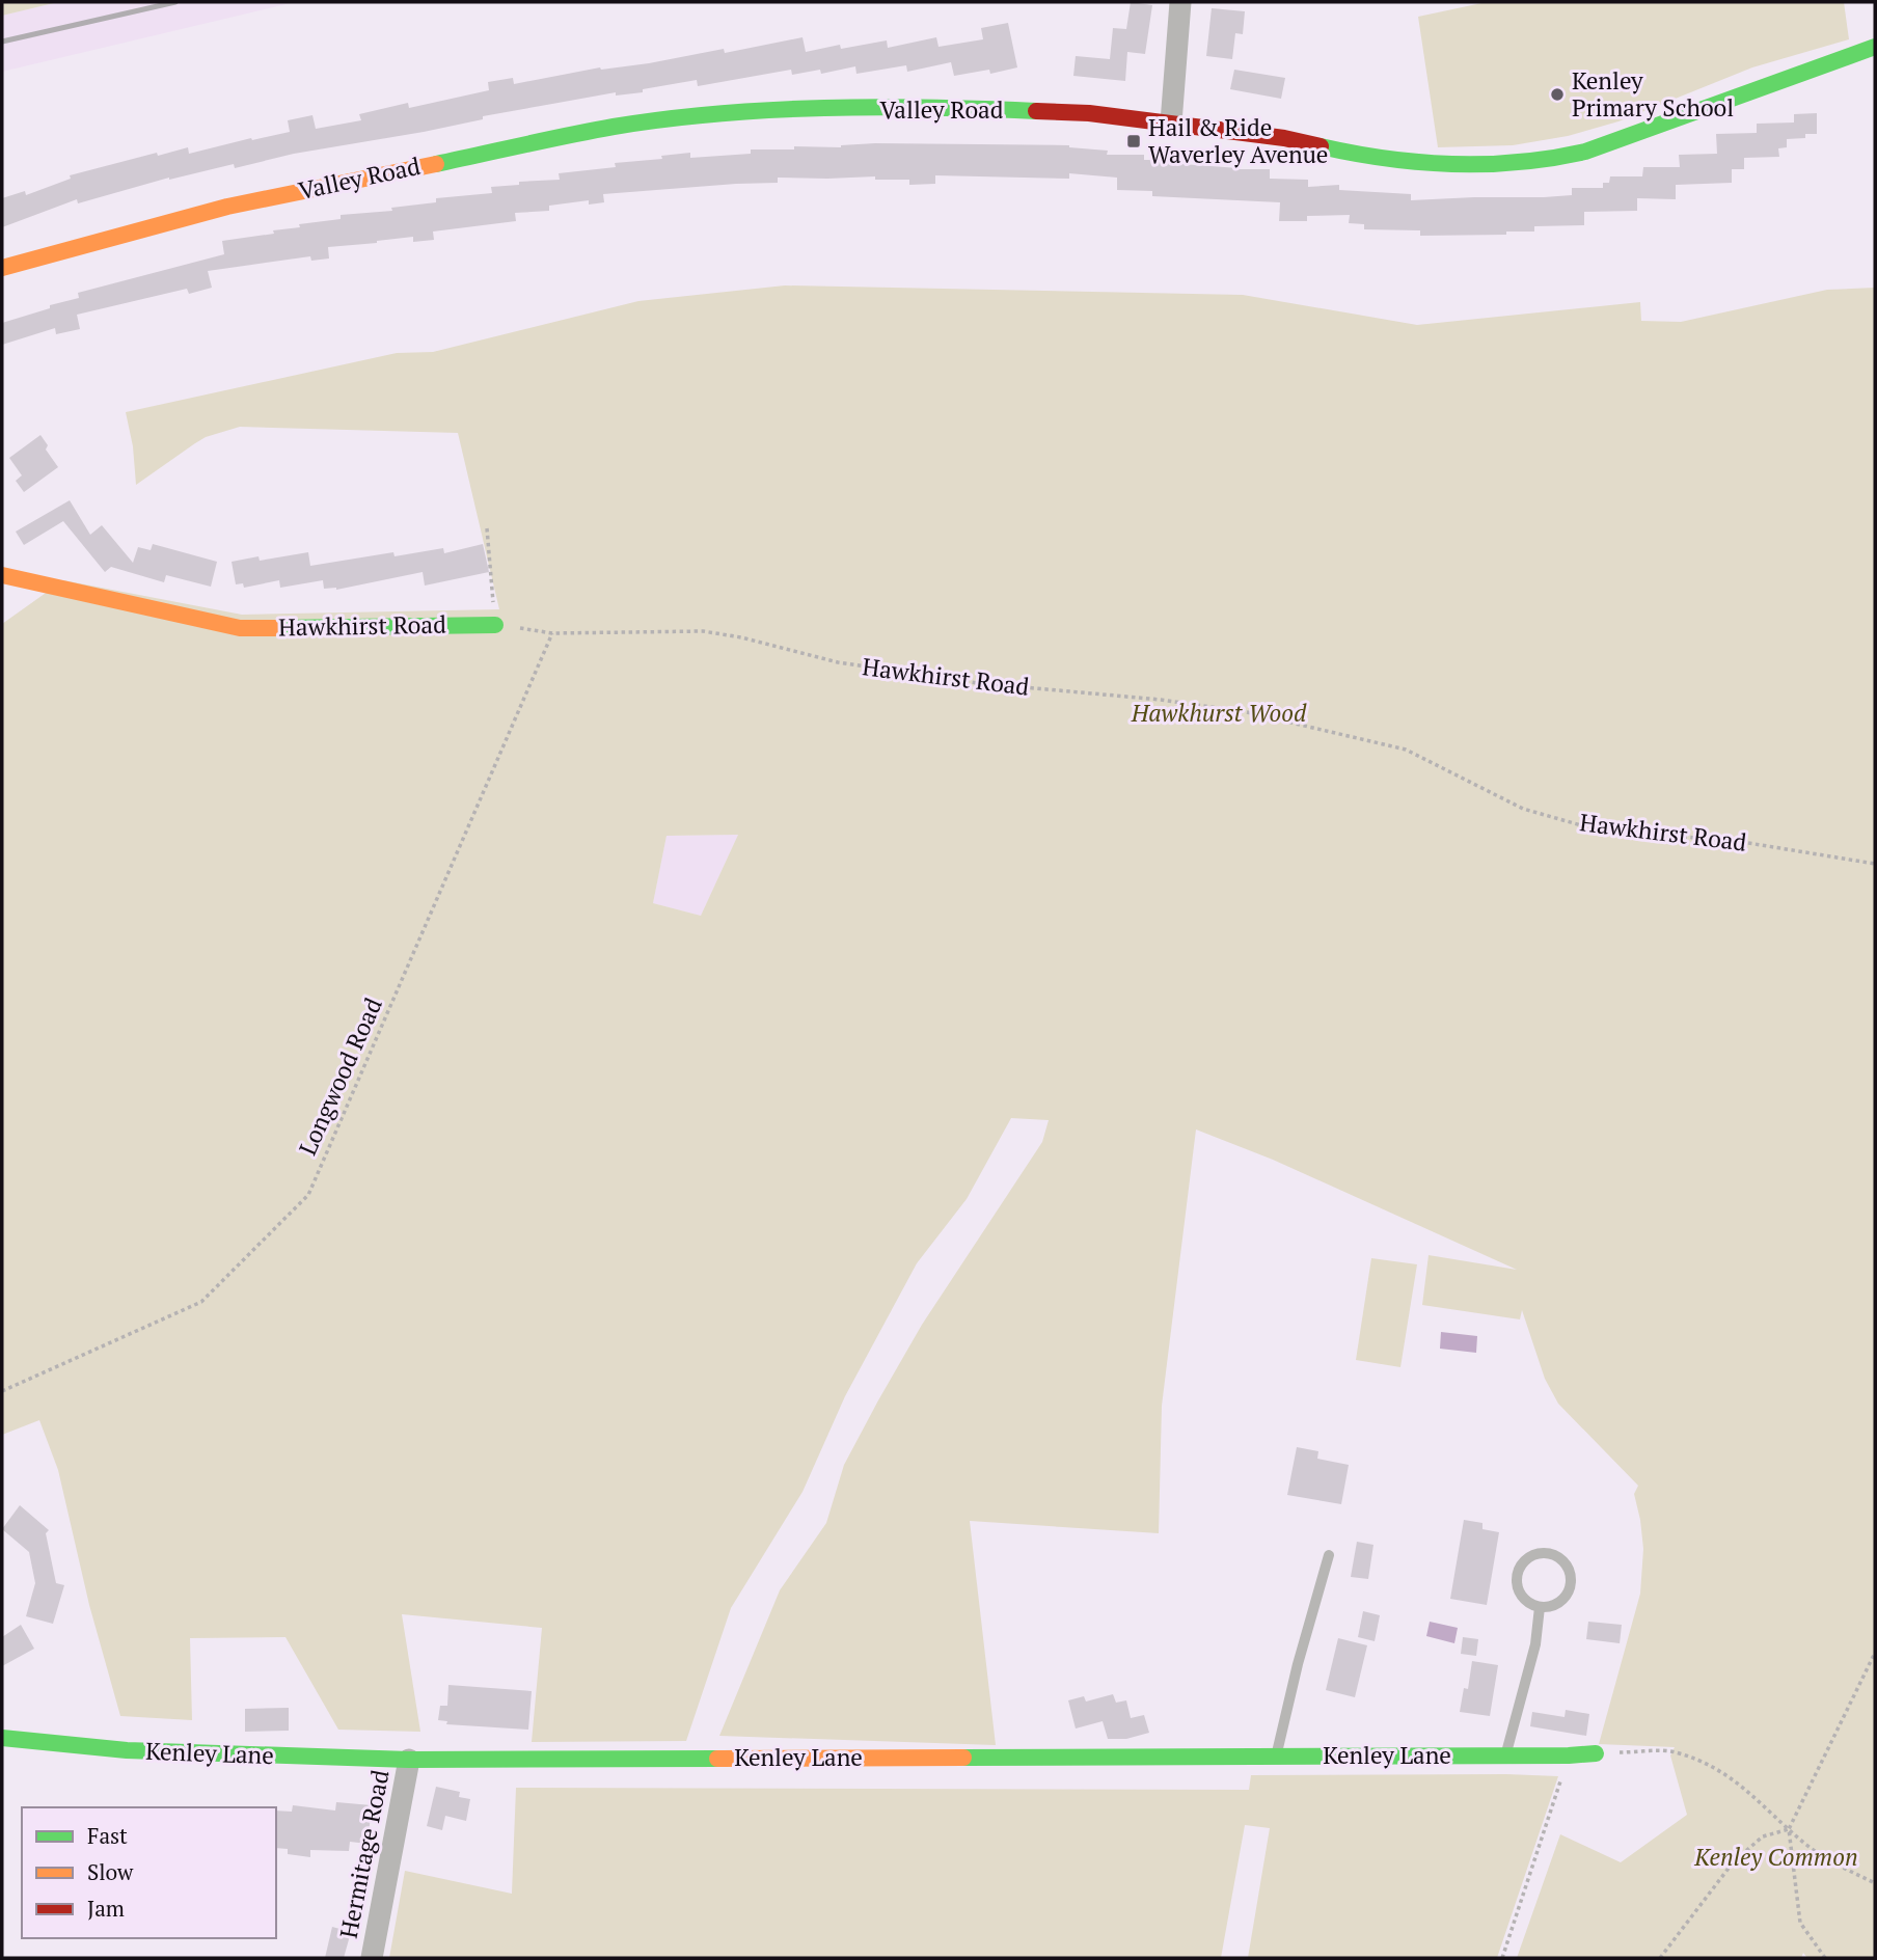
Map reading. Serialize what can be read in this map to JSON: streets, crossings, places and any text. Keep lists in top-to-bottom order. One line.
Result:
{"streets":{"street":["Valley Road","Hawkhirst Road","Kenley Lane","Hermitage Road"],"path":["Longwood Road"]},"crossings":[["Hawkhirst Road","Longwood Road"],["Kenley Lane","Hermitage Road"]],"parks":["Hawkhurst Wood","Kenley Common"],"places":{"other":["Kenley Primary School"],"transit":["Hail & Ride Waverley Avenue"]},"legend":["Fast","Slow","Jam"]}
